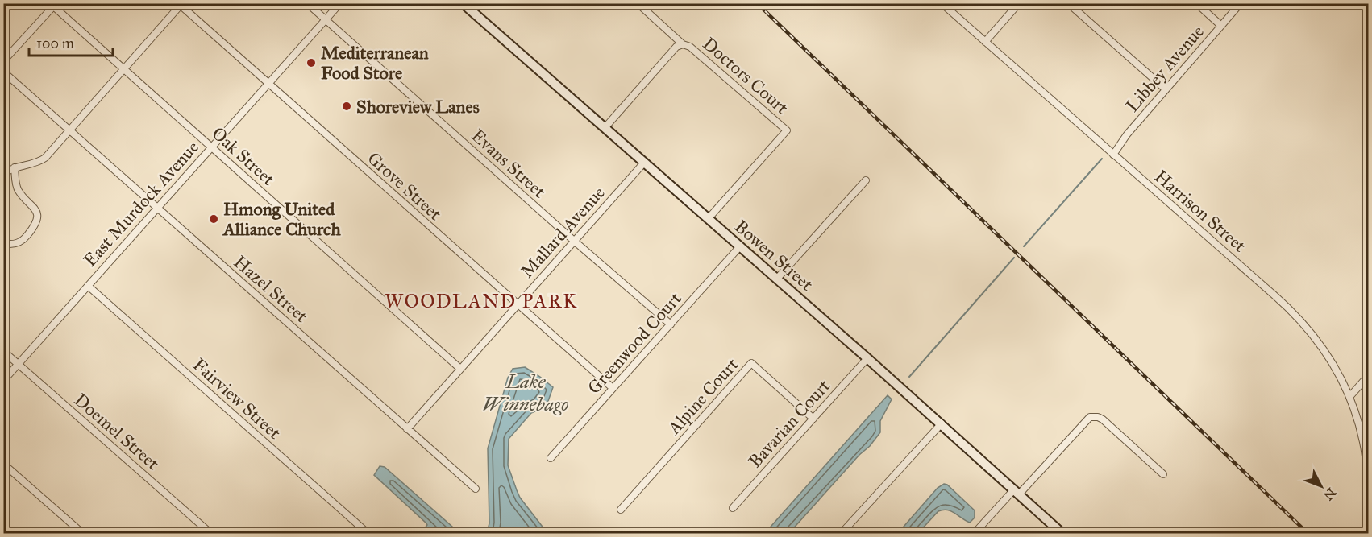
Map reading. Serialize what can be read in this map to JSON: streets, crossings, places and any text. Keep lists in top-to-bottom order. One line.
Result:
{"streets":{"main road":["Bowen Street"],"street":["Libbey Avenue","Doctors Court","Oak Street","Evans Street","Grove Street","East Murdock Avenue","Harrison Street","Mallard Avenue","Hazel Street","Greenwood Court","Alpine Court","Fairview Street","Bavarian Court","Doemel Street"]},"crossings":[["Libbey Avenue","Harrison Street"],["Doctors Court","Bowen Street"],["Oak Street","East Murdock Avenue"],["Oak Street","Mallard Avenue"],["Evans Street","East Murdock Avenue"],["Evans Street","Mallard Avenue"],["Evans Street","Greenwood Court"],["Grove Street","East Murdock Avenue"],["Grove Street","Mallard Avenue"],["Grove Street","Greenwood Court"],["East Murdock Avenue","Hazel Street"],["East Murdock Avenue","Fairview Street"],["East Murdock Avenue","Doemel Street"],["Mallard Avenue","Bowen Street"],["Mallard Avenue","Hazel Street"],["Bowen Street","Greenwood Court"],["Bowen Street","Bavarian Court"],["Alpine Court","Bavarian Court"]],"districts":["WOODLAND PARK"],"water":["Lake Winnebago"],"places":["Mediterranean Food Store","Shoreview Lanes","Hmong United Alliance Church"],"scale_bar":"100 m","north":"bottom right"}
